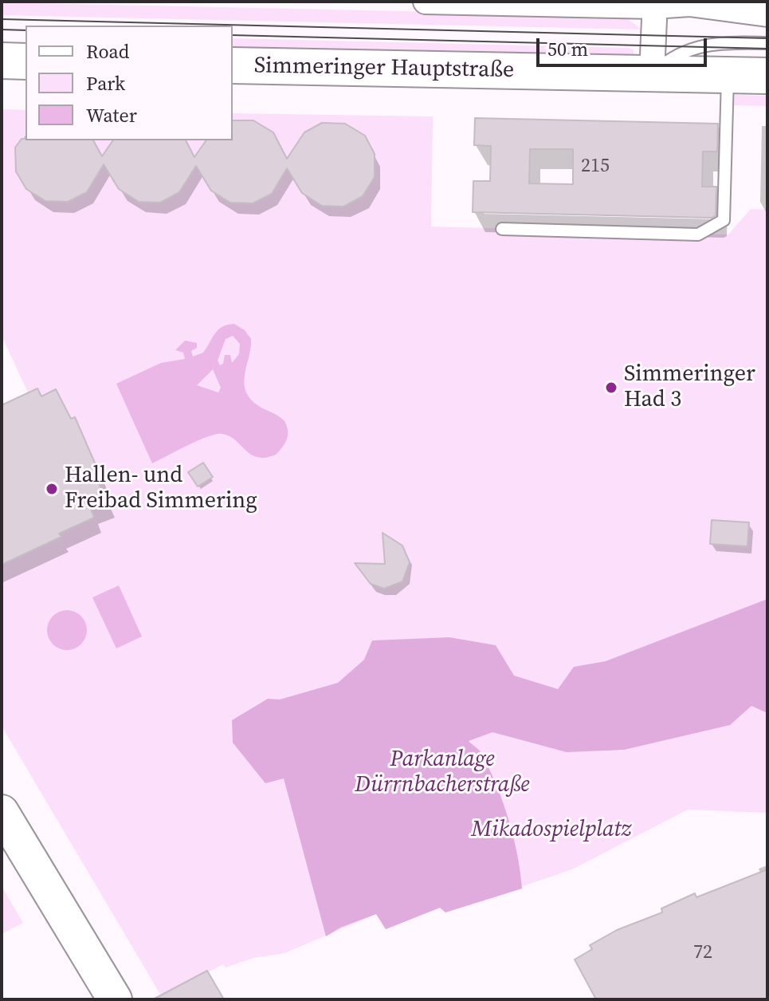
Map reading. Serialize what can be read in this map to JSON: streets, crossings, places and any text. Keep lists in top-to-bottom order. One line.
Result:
{"streets":{"main road":["Simmeringer Hauptstraße"]},"parks":["Parkanlage Dürrnbacherstraße","Mikadospielplatz"],"places":["Simmeringer Had 3","Hallen- und Freibad Simmering"],"house_numbers":["215","72"],"legend":["Road","Park","Water"],"scale_bar":"50 m"}
